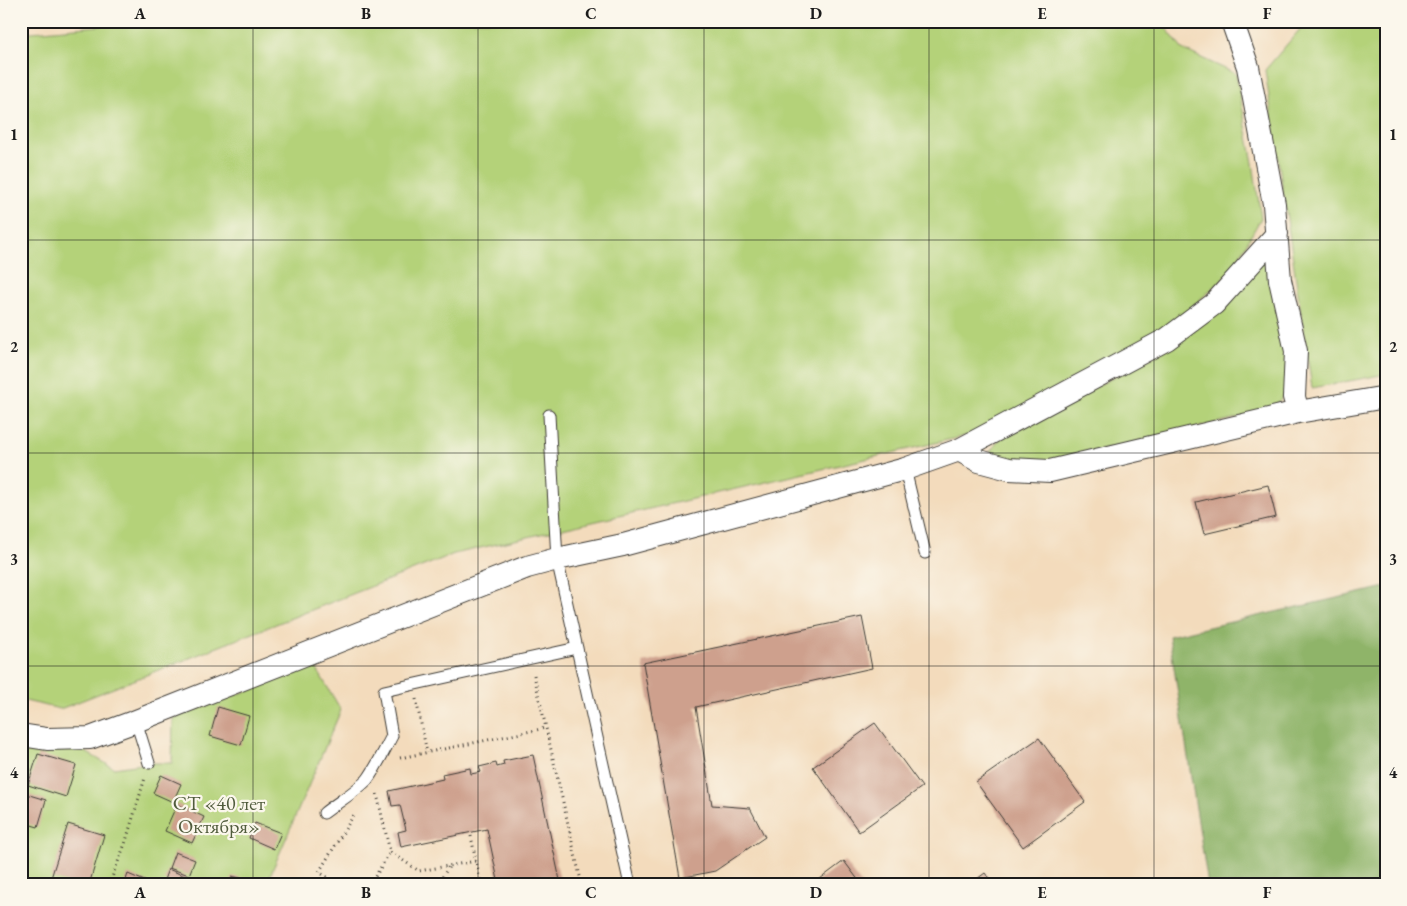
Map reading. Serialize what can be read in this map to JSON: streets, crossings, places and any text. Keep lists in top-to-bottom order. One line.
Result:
{"parks":["СТ «40 лет Октября»"],"grid":{"columns":["A","B","C","D","E","F"],"rows":["1","2","3","4"]}}
